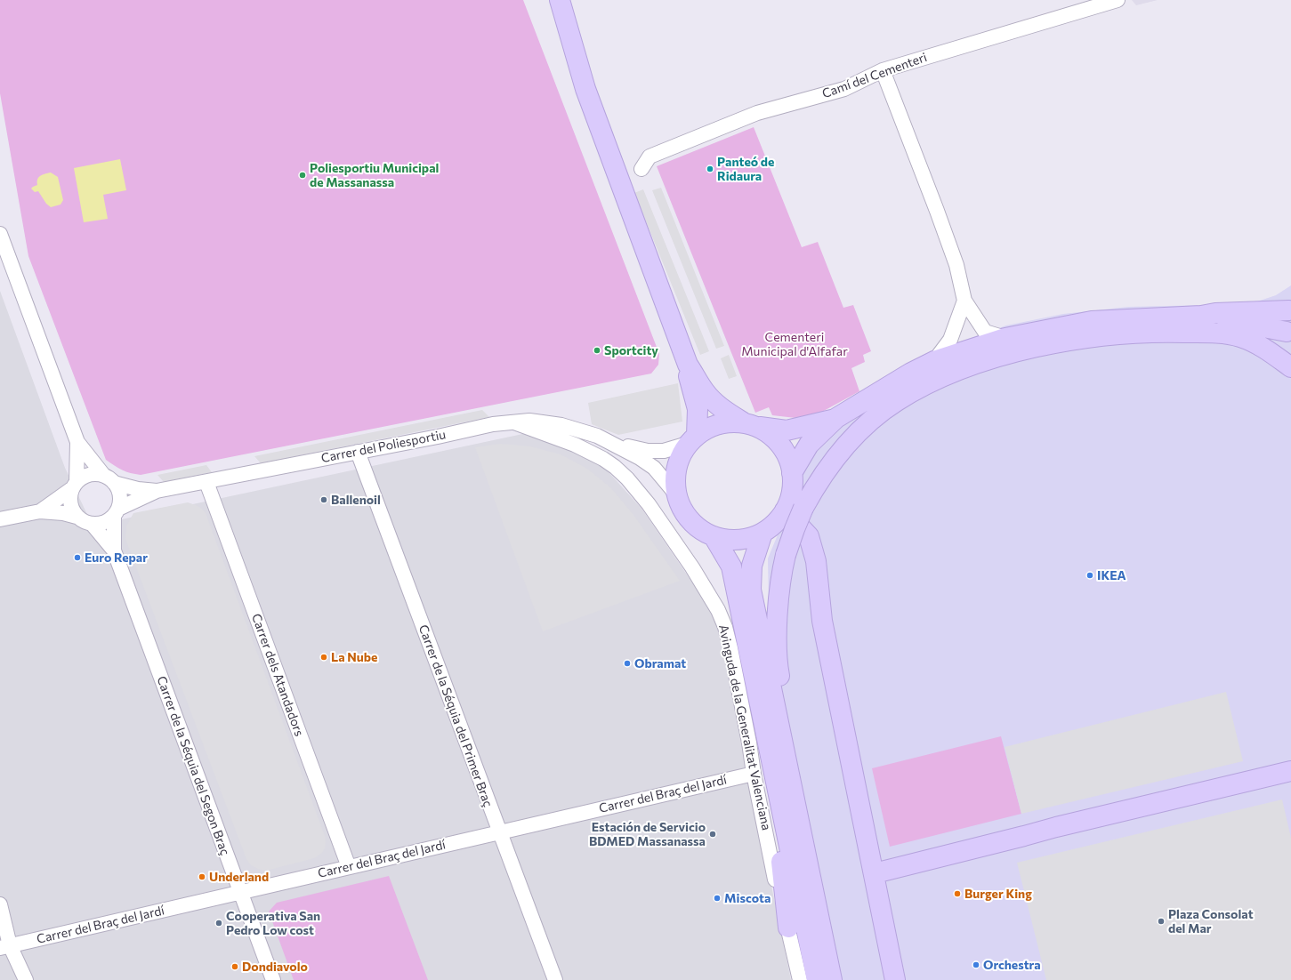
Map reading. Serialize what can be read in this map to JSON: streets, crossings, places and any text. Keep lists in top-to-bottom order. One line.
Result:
{"streets":{"street":["Camí del Cementeri","Carrer del Poliesportiu","Carrer dels Atandadors","Carrer de la Séquia del Primer Braç","Avinguda de la Generalitat Valenciana","Carrer de la Séquia del Segon Braç","Carrer del Braç del Jardí"]},"crossings":[["Carrer del Poliesportiu","Carrer dels Atandadors"],["Carrer del Poliesportiu","Carrer de la Séquia del Primer Braç"],["Carrer del Poliesportiu","Avinguda de la Generalitat Valenciana"],["Carrer del Poliesportiu","Carrer de la Séquia del Segon Braç"],["Carrer dels Atandadors","Carrer del Braç del Jardí"],["Carrer de la Séquia del Primer Braç","Carrer del Braç del Jardí"],["Avinguda de la Generalitat Valenciana","Carrer del Braç del Jardí"],["Carrer de la Séquia del Segon Braç","Carrer del Braç del Jardí"]],"parks":["Cementeri Municipal d'Alfafar"],"places":["Panteó de Ridaura","Poliesportiu Municipal de Massanassa","Sportcity","Ballenoil","Euro Repar","IKEA","La Nube","Obramat","Estación de Servicio BDMED Massanassa","Underland","Burger King","Miscota","Plaza Consolat del Mar","Cooperativa San Pedro Low cost","Orchestra","Dondiavolo"]}
